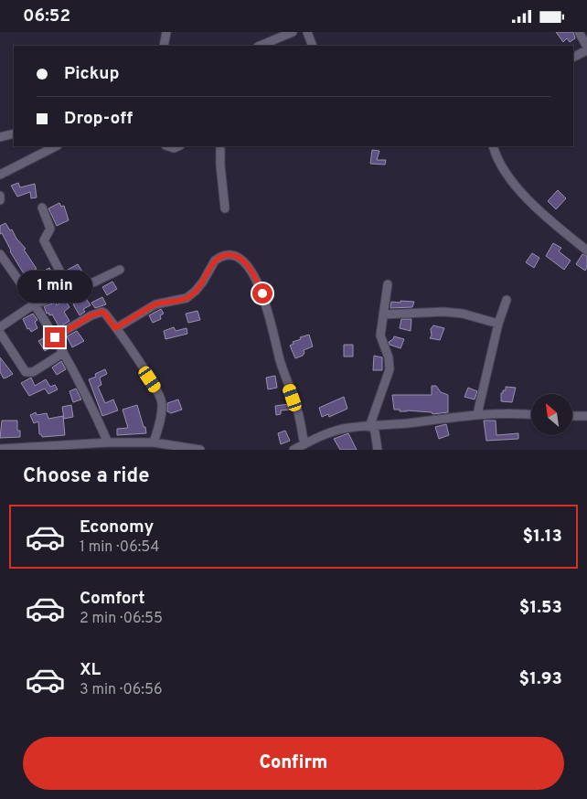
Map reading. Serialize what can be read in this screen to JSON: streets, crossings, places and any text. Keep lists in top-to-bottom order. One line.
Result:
{"north":"top left","page":{"status":"06:52","banner":["Pickup","Drop-off"],"bubble":"1 min","heading":"Choose a ride","list":[{"name":"Economy","note":"1 min · 06:54","value":"$1.13"},{"name":"Comfort","note":"2 min · 06:55","value":"$1.53"},{"name":"XL","note":"3 min · 06:56","value":"$1.93"}],"buttons":"Confirm"}}
